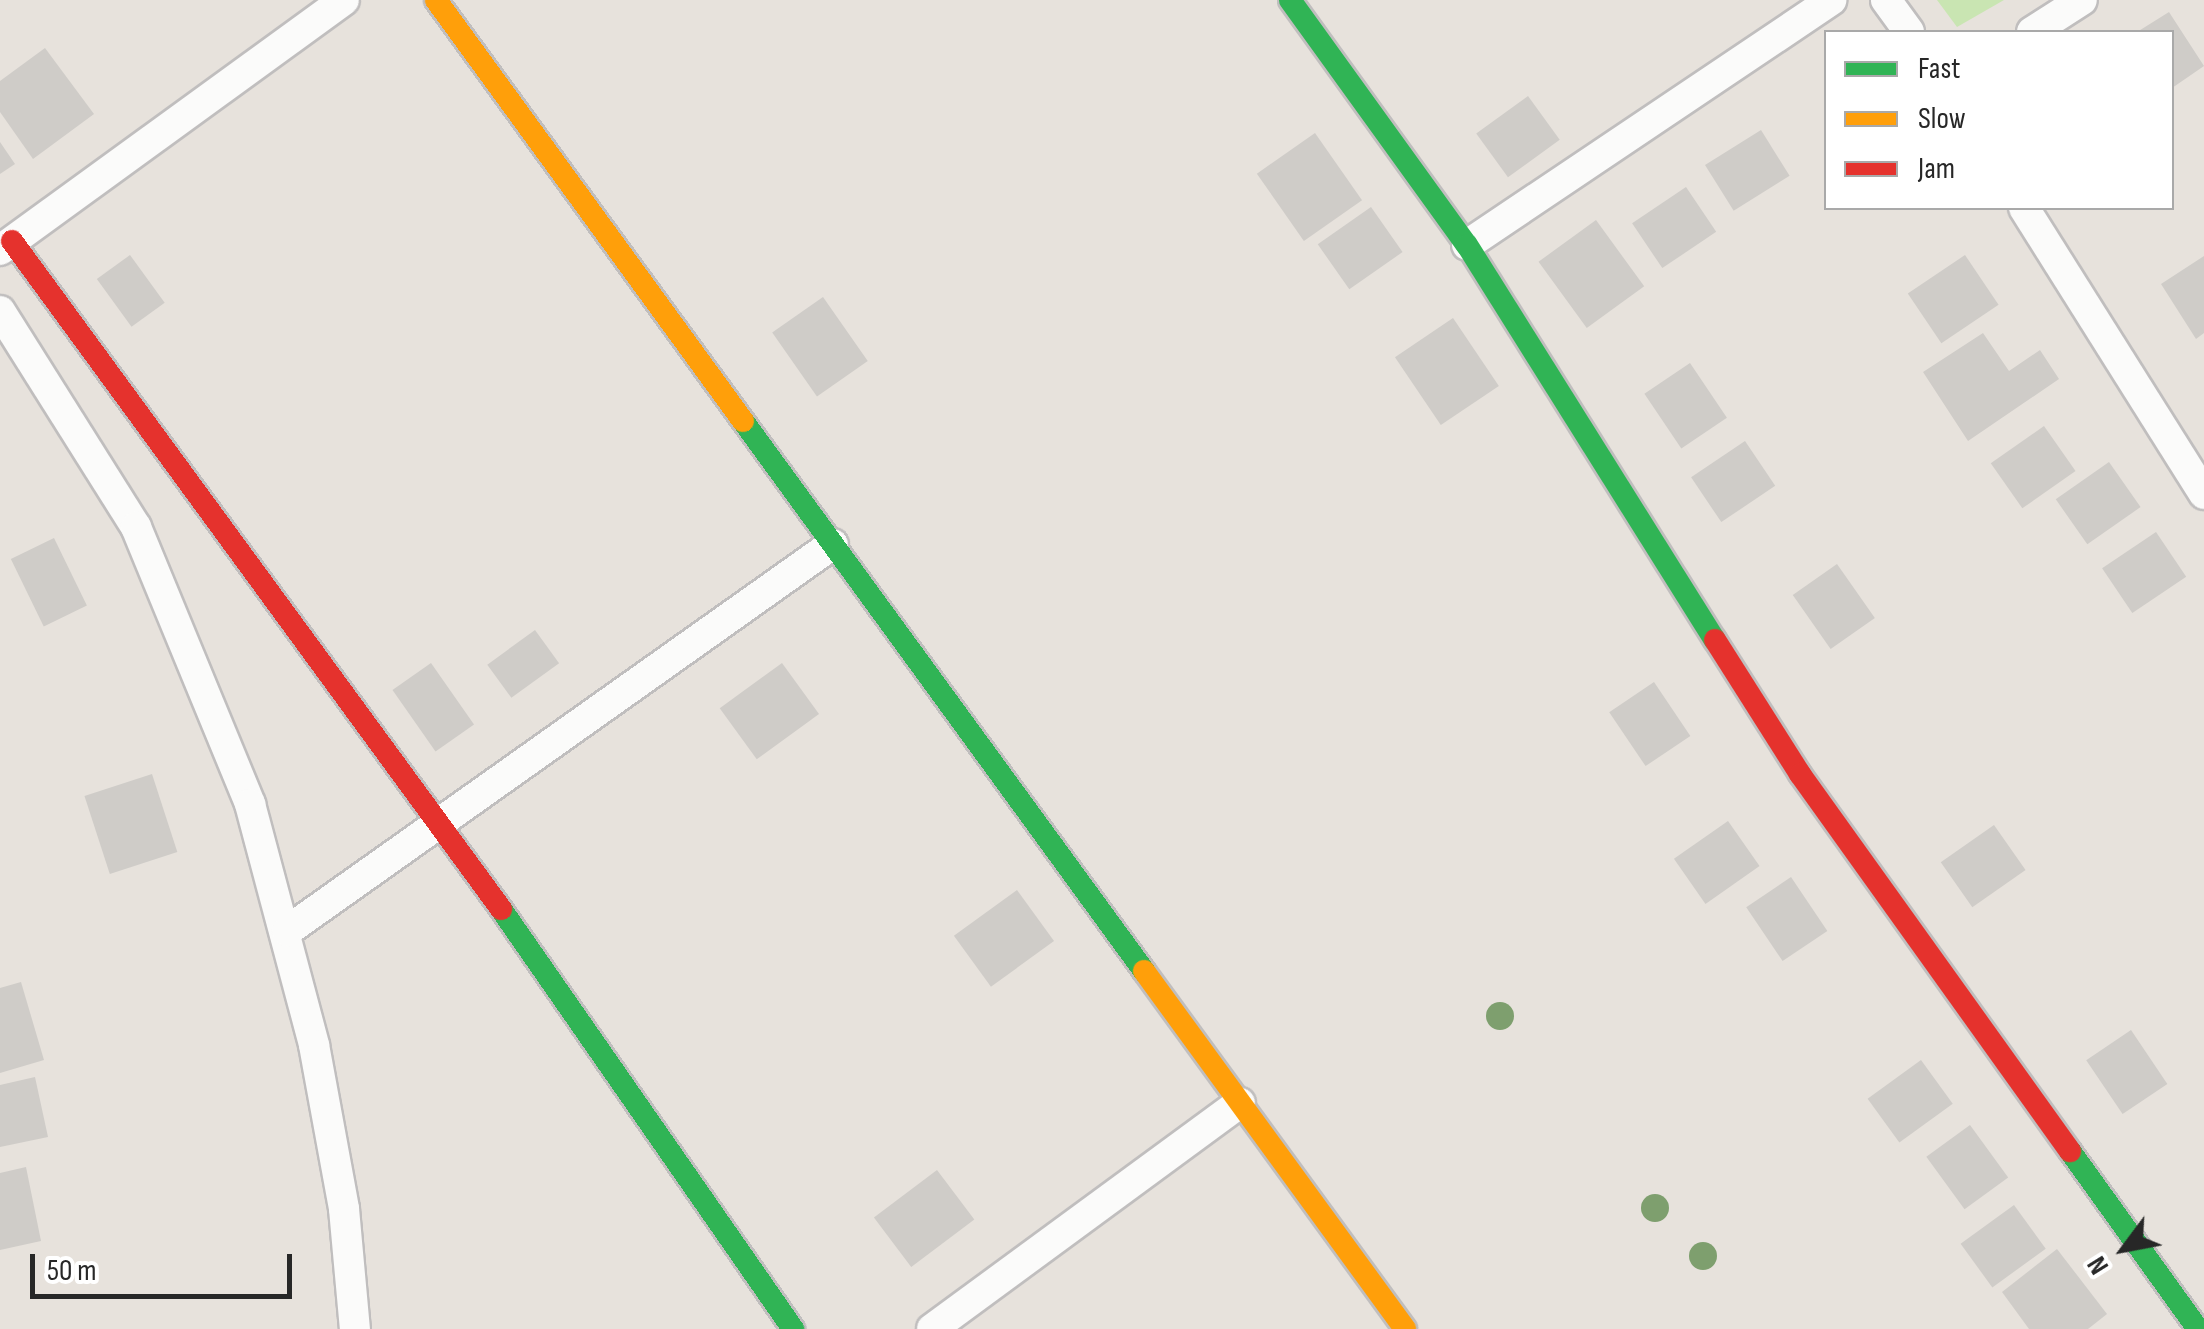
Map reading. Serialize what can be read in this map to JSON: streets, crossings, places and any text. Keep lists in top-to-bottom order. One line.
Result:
{"legend":["Fast","Slow","Jam"],"scale_bar":"50 m","north":"bottom left"}
